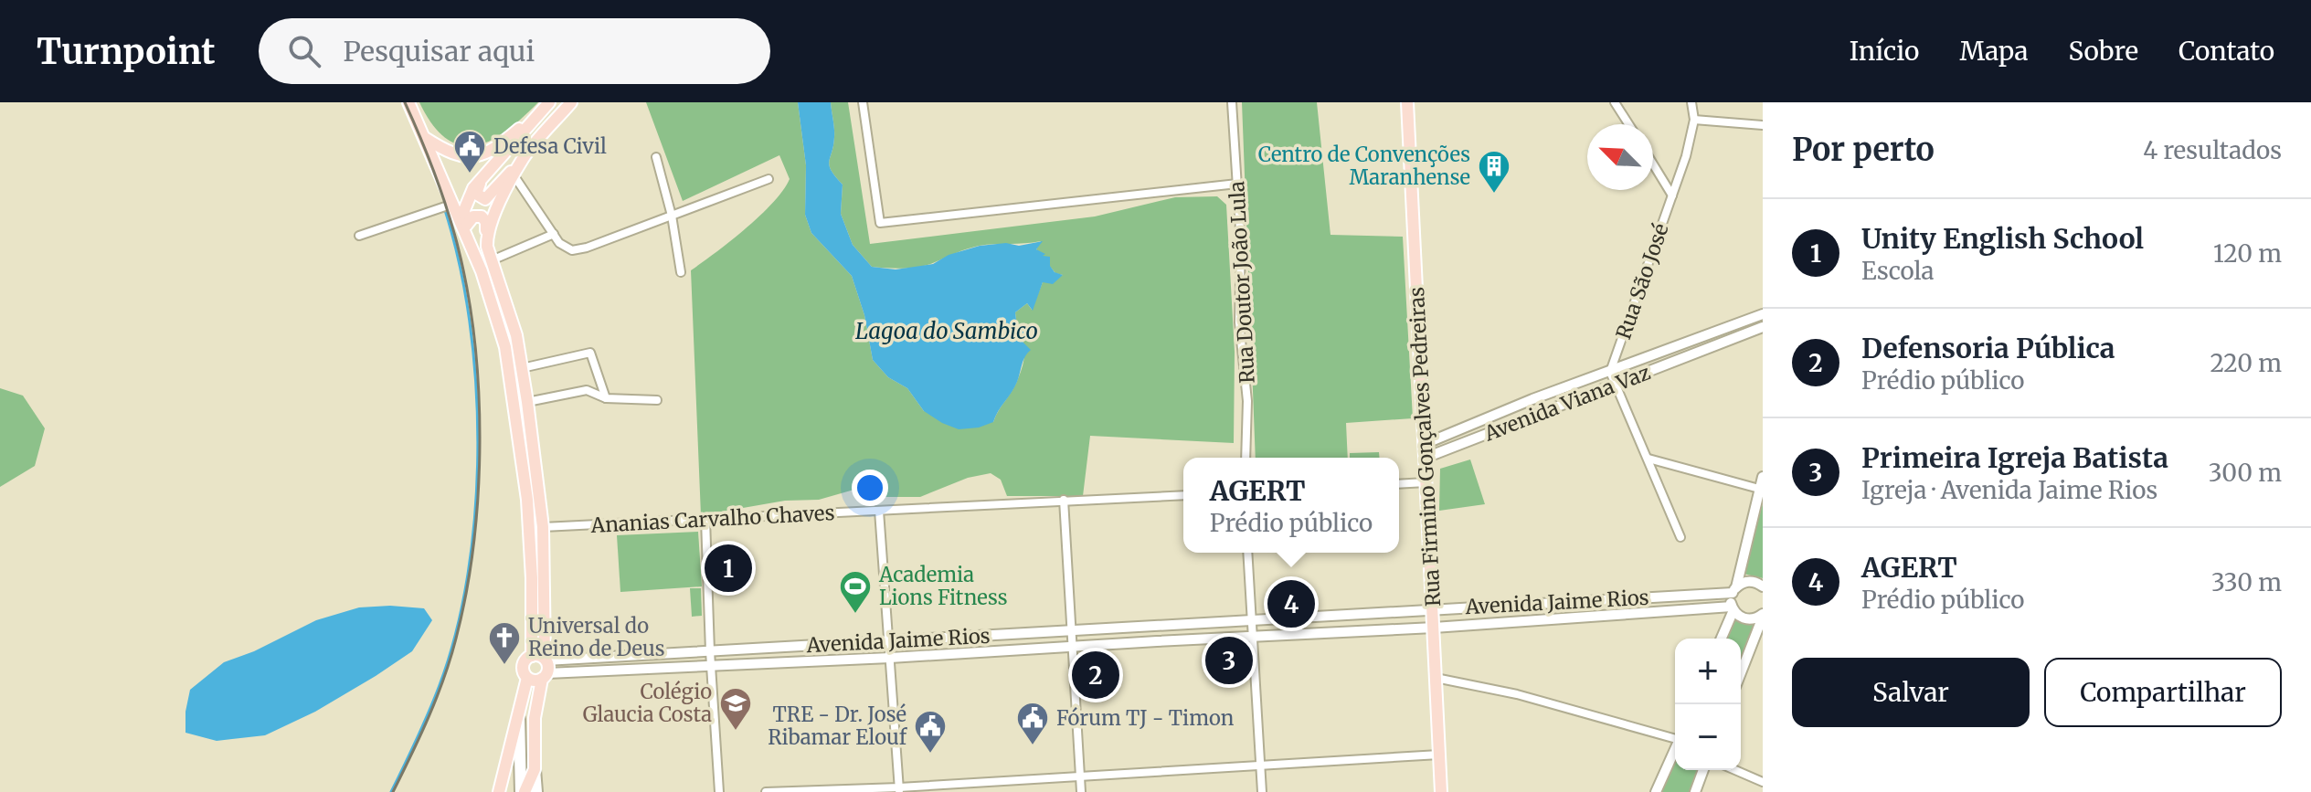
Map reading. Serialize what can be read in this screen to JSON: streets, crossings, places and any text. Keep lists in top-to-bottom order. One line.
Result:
{"streets":{"main road":["Rua Firmino Gonçalves Pedreiras"],"street":["Rua São José","Rua Doutor João Lula","Avenida Viana Vaz","Ananias Carvalho Chaves","Avenida Jaime Rios"]},"crossings":[["Rua São José","Avenida Viana Vaz"],["Avenida Viana Vaz","Rua Firmino Gonçalves Pedreiras"],["Rua Firmino Gonçalves Pedreiras","Avenida Jaime Rios"]],"water":["Lagoa do Sambico"],"places":{"public building":["Defesa Civil","Fórum TJ - Timon","TRE - Dr. José Ribamar Elouf"],"building":["Centro de Convenções Maranhense"],"sports":["Academia Lions Fitness"],"church":["Universal do Reino de Deus"],"school or university":["Colégio Glaucia Costa"]},"north":"top left","page":{"header":"Turnpoint","search":"Pesquisar aqui","nav":["Início","Mapa","Sobre","Contato"],"heading":["Por perto","4 resultados"],"list":[{"mark":"1","name":"Unity English School","note":"Escola","value":"120 m"},{"mark":"2","name":"Defensoria Pública","note":"Prédio público","value":"220 m"},{"mark":"3","name":"Primeira Igreja Batista","note":"Igreja · Avenida Jaime Rios","value":"300 m"},{"mark":"4","name":"AGERT","note":"Prédio público","value":"330 m"}],"popup":["AGERT","Prédio público"],"pins":["1","4","3","2"],"buttons":["Salvar","Compartilhar"],"map_buttons":["+","−"]}}
